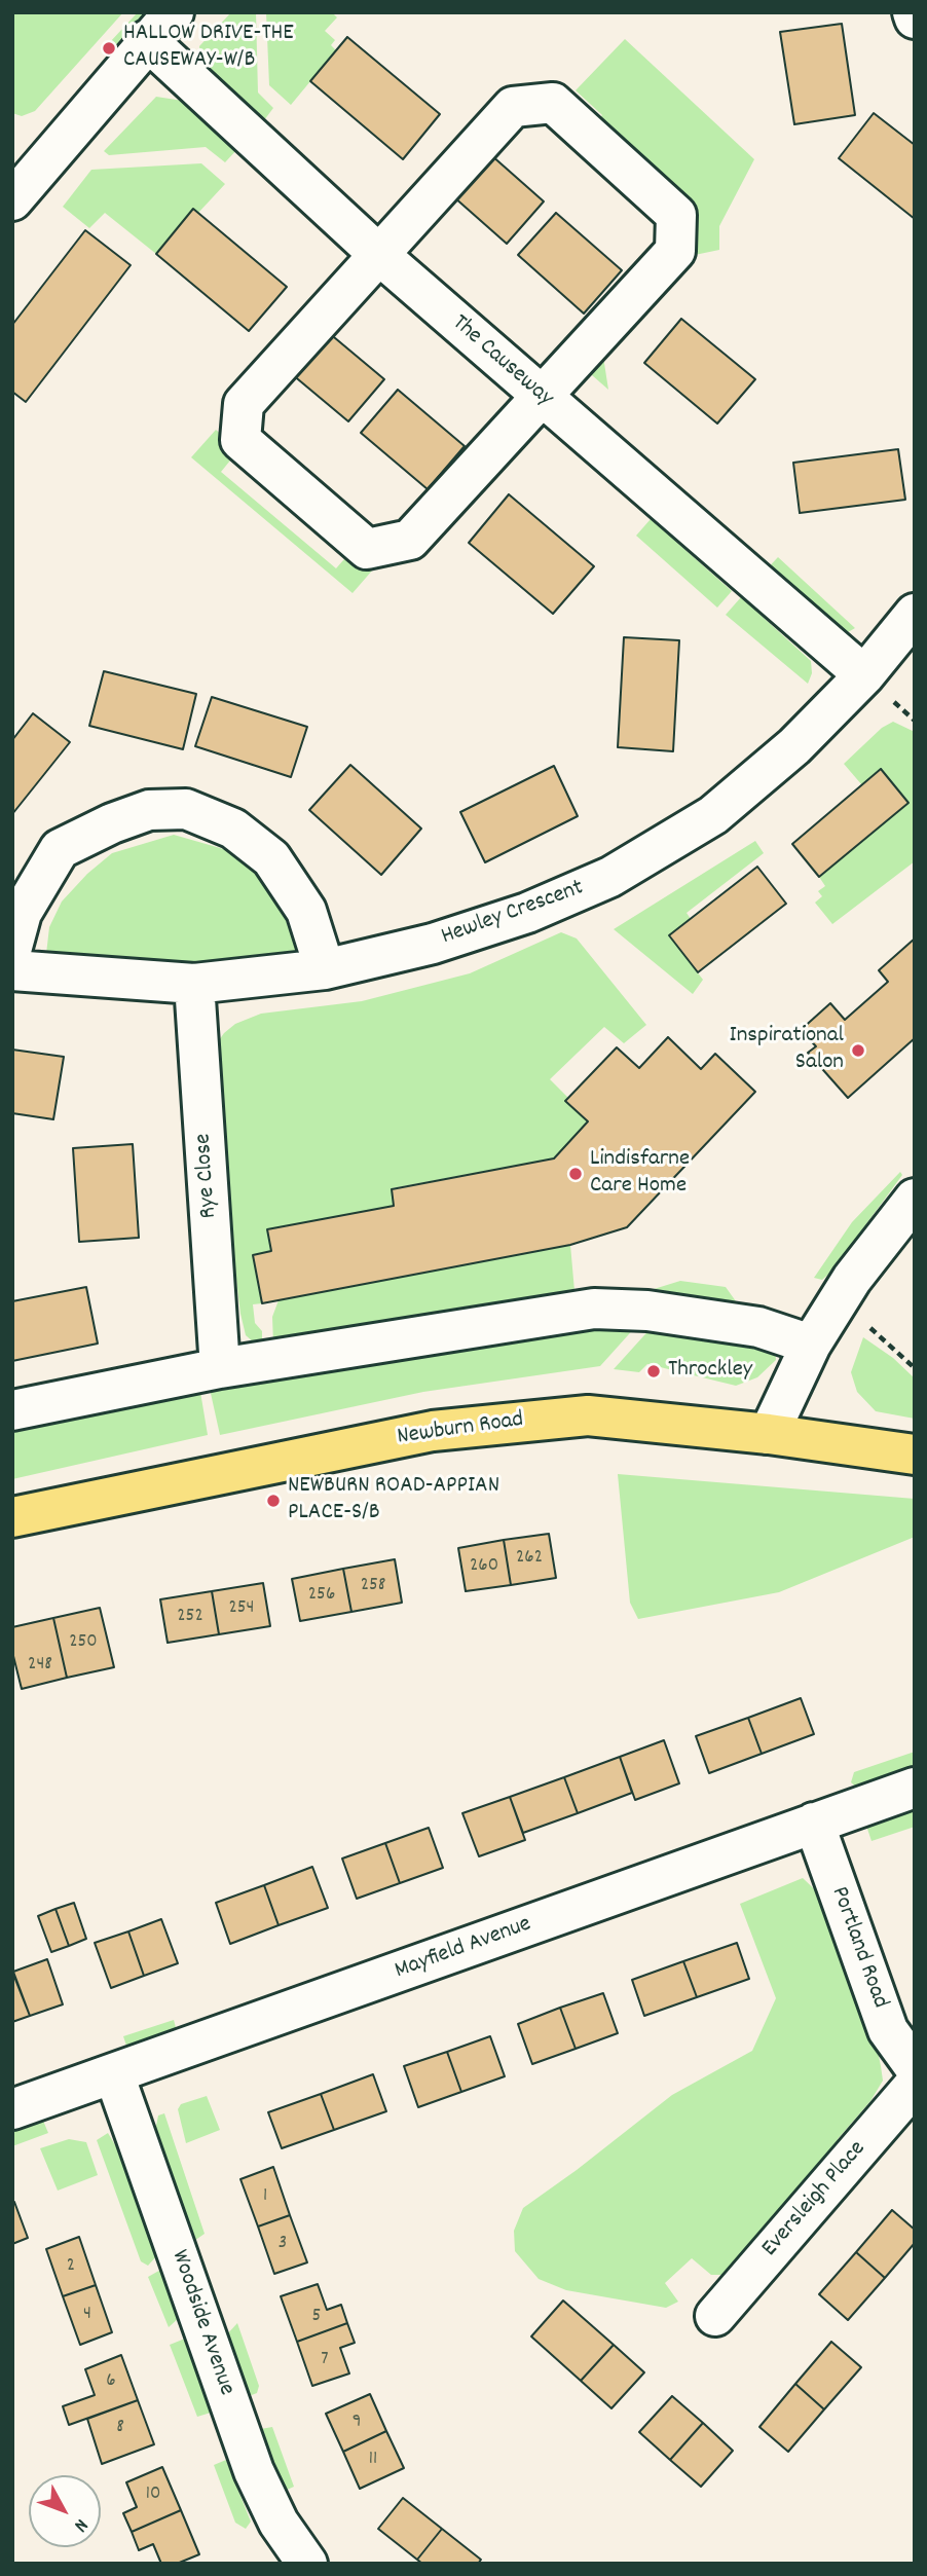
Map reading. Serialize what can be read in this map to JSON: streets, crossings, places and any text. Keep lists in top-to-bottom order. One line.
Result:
{"streets":{"main road":["Newburn Road"],"street":["The Causeway","Hewley Crescent","Rye Close","Portland Road","Mayfield Avenue","Eversleigh Place","Woodside Avenue"]},"crossings":[["The Causeway","Hewley Crescent"],["Hewley Crescent","Rye Close"],["Portland Road","Mayfield Avenue"],["Mayfield Avenue","Woodside Avenue"]],"places":["HALLOW DRIVE-THE CAUSEWAY-W/B","Inspirational Salon","Lindisfarne Care Home","Throckley","NEWBURN ROAD-APPIAN PLACE-S/B"],"house_numbers":["262","260","258","256","254","252","250","248","1","3","2","4","5","7","6","9","8","11","10"],"north":"bottom right"}
